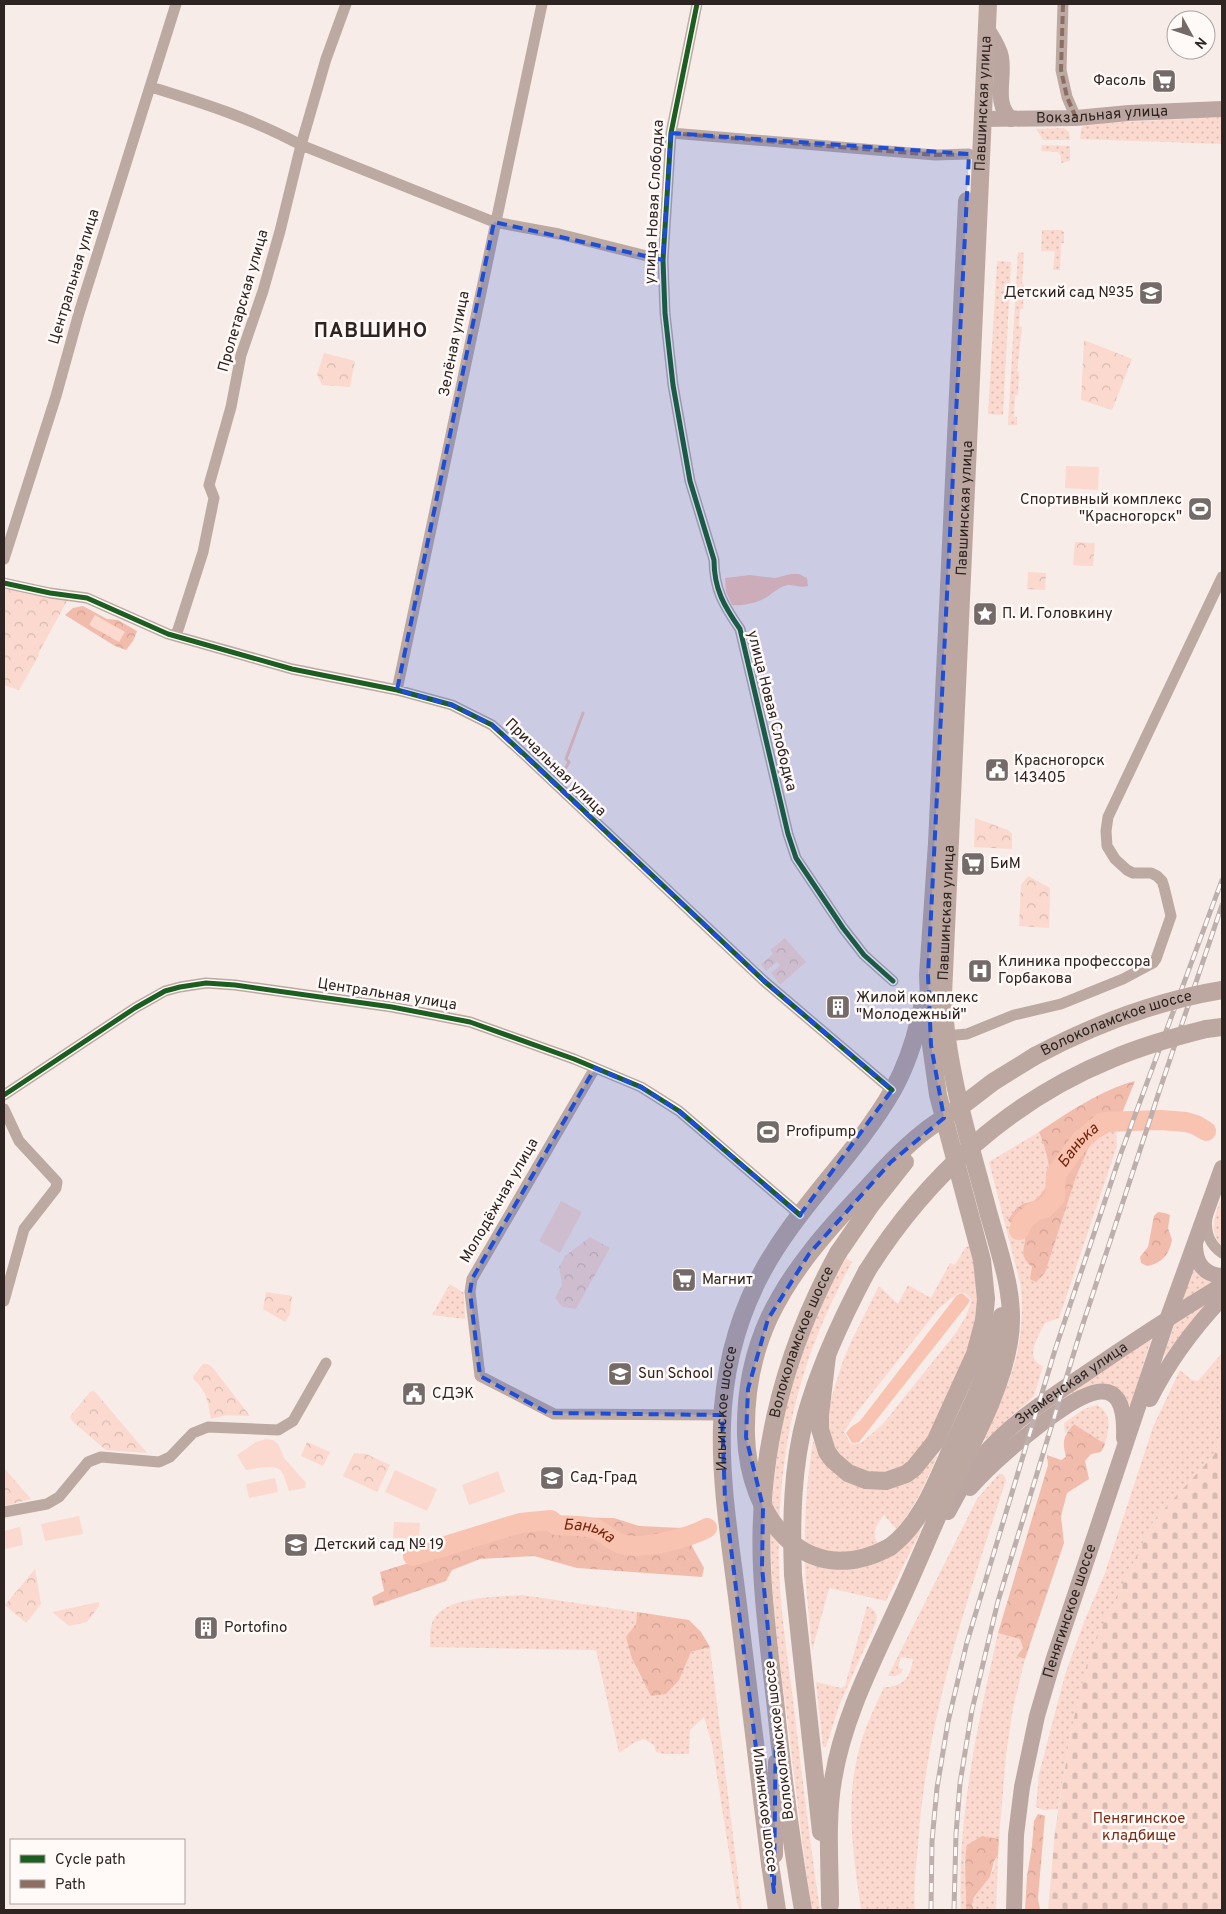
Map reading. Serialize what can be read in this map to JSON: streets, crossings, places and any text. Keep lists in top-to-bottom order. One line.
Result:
{"streets":{"main road":["Павшинская улица","Вокзальная улица","Волоколамское шоссе","Знаменская улица","Ильинское шоссе","Пенягинское шоссе"],"street":["улица Новая Слободка","Центральная улица","Пролетарская улица","Зелёная улица","Причальная улица","Молодёжная улица"]},"crossings":[["Павшинская улица","Вокзальная улица"],["Павшинская улица","Ильинское шоссе"],["Центральная улица","Молодёжная улица"],["Центральная улица","Ильинское шоссе"],["Пролетарская улица","Причальная улица"],["Зелёная улица","Причальная улица"],["Причальная улица","Ильинское шоссе"],["Молодёжная улица","Ильинское шоссе"],["Знаменская улица","Пенягинское шоссе"]],"districts":["ПАВШИНО"],"water":["Банька"],"parks":["Пенягинское кладбище"],"places":{"supermarket":["Фасоль","БиМ","Магнит"],"school or university":["Детский сад №35","Sun School","Сад-Град","Детский сад № 19"],"sports":["Спортивный комплекс \"Красногорск\"","Profipump"],"place":["П. И. Головкину"],"public building":["Красногорск 143405","СДЭК"],"hospital":["Клиника профессора Горбакова"],"building":["Жилой комплекс \"Молодежный\"","Portofino"]},"legend":["Cycle path","Path"],"north":"bottom right"}
